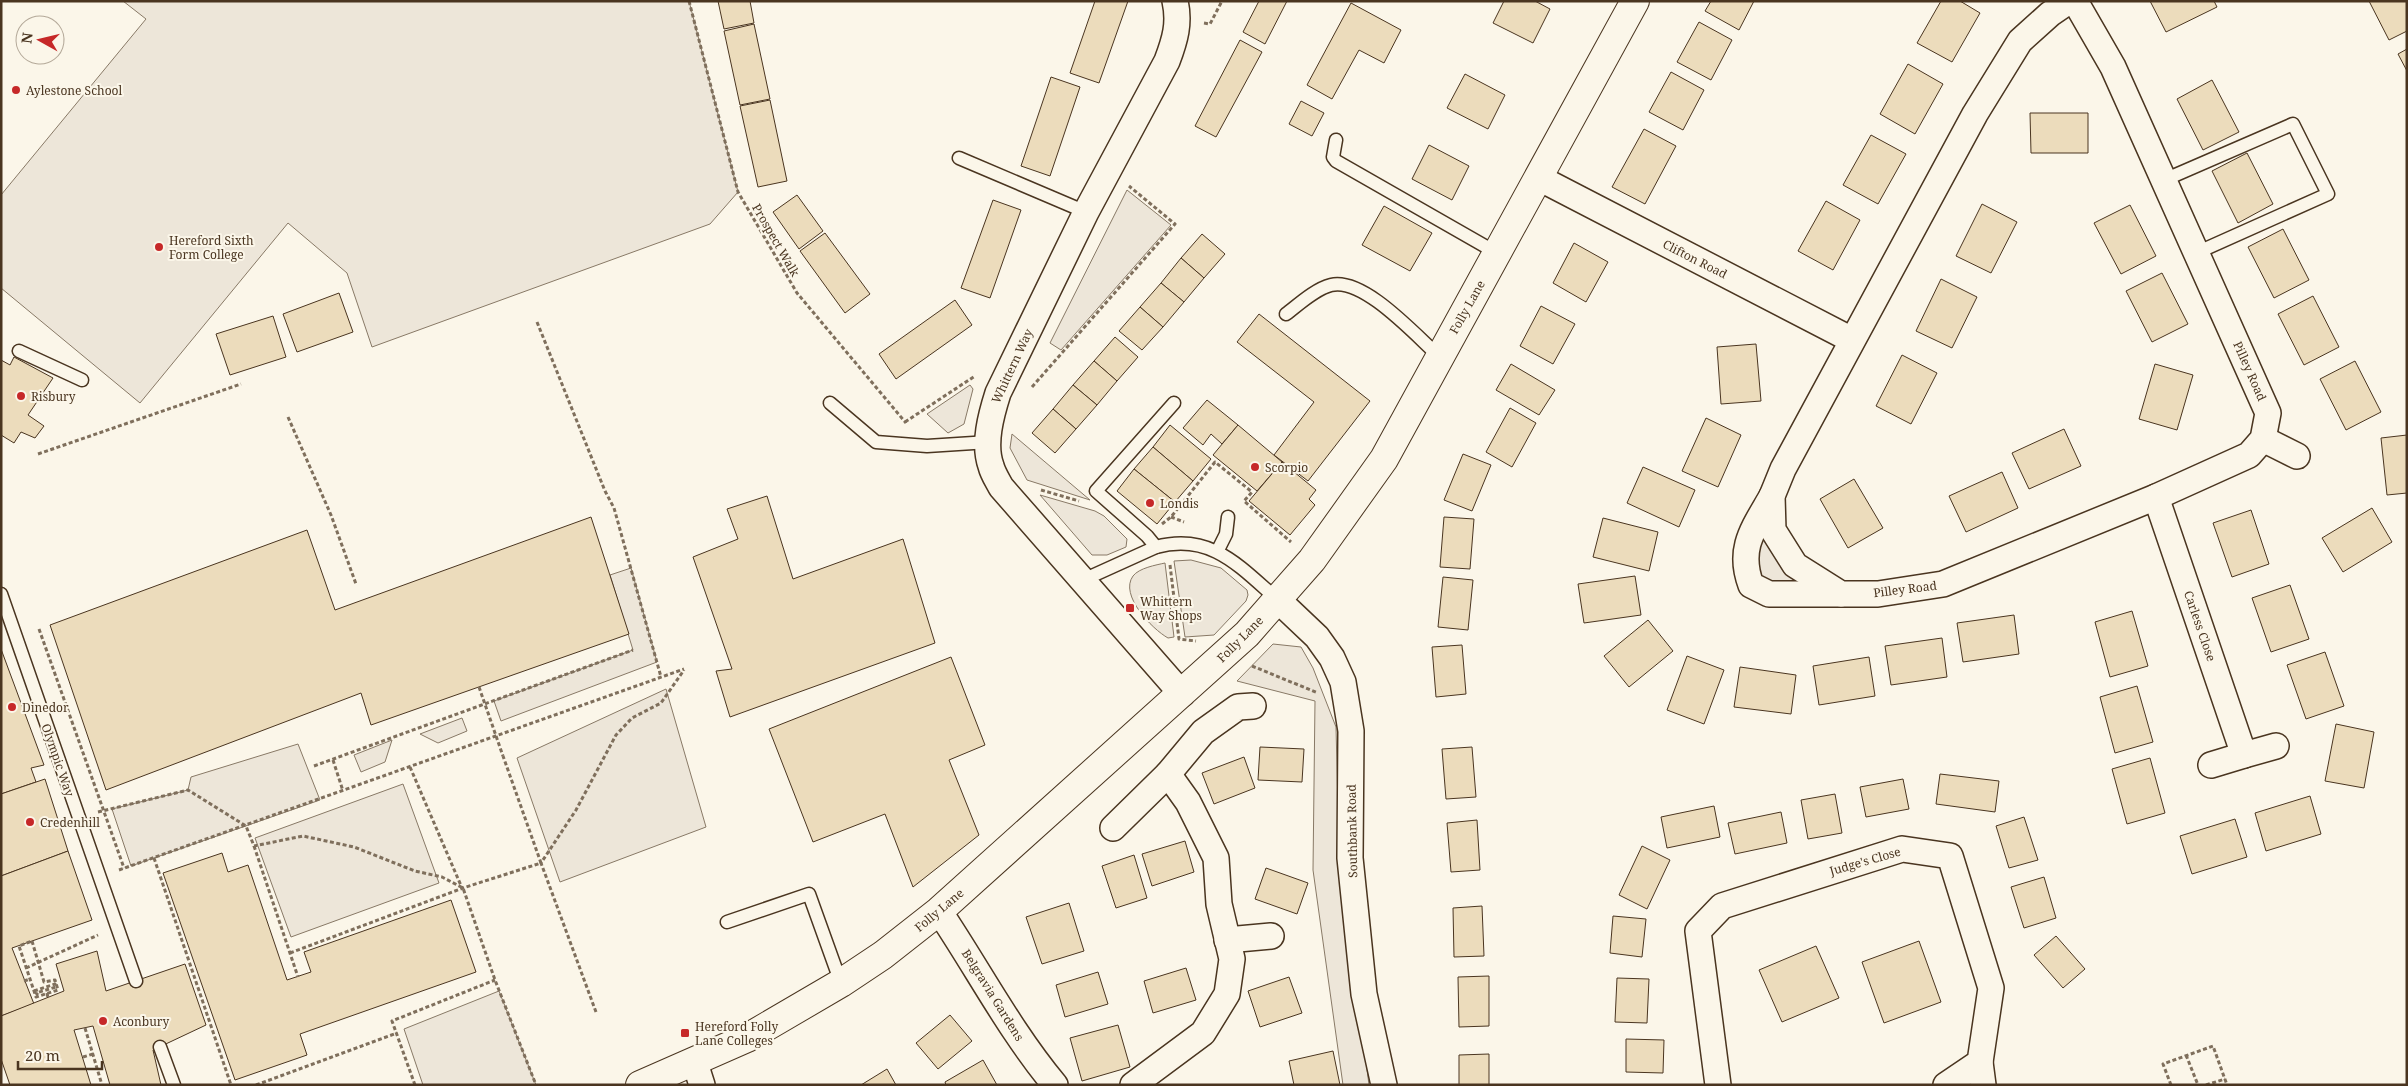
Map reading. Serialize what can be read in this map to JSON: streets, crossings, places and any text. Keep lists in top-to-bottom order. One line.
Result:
{"streets":{"street":["Clifton Road","Folly Lane","Whittern Way","Pilley Road","Carless Close","Southbank Road","Judge's Close","Belgravia Gardens"],"lane":["Olympic Way"],"path":["Prospect Walk"]},"crossings":[["Clifton Road","Folly Lane"],["Clifton Road","Pilley Road"],["Folly Lane","Whittern Way"],["Folly Lane","Southbank Road"],["Folly Lane","Belgravia Gardens"],["Pilley Road","Carless Close"]],"places":{"other":["Aylestone School","Hereford Sixth Form College","Risbury","Scorpio","Londis","Dinedor","Credenhill","Aconbury"],"transit":["Whittern Way Shops","Hereford Folly Lane Colleges"]},"scale_bar":"20 m","north":"left"}
